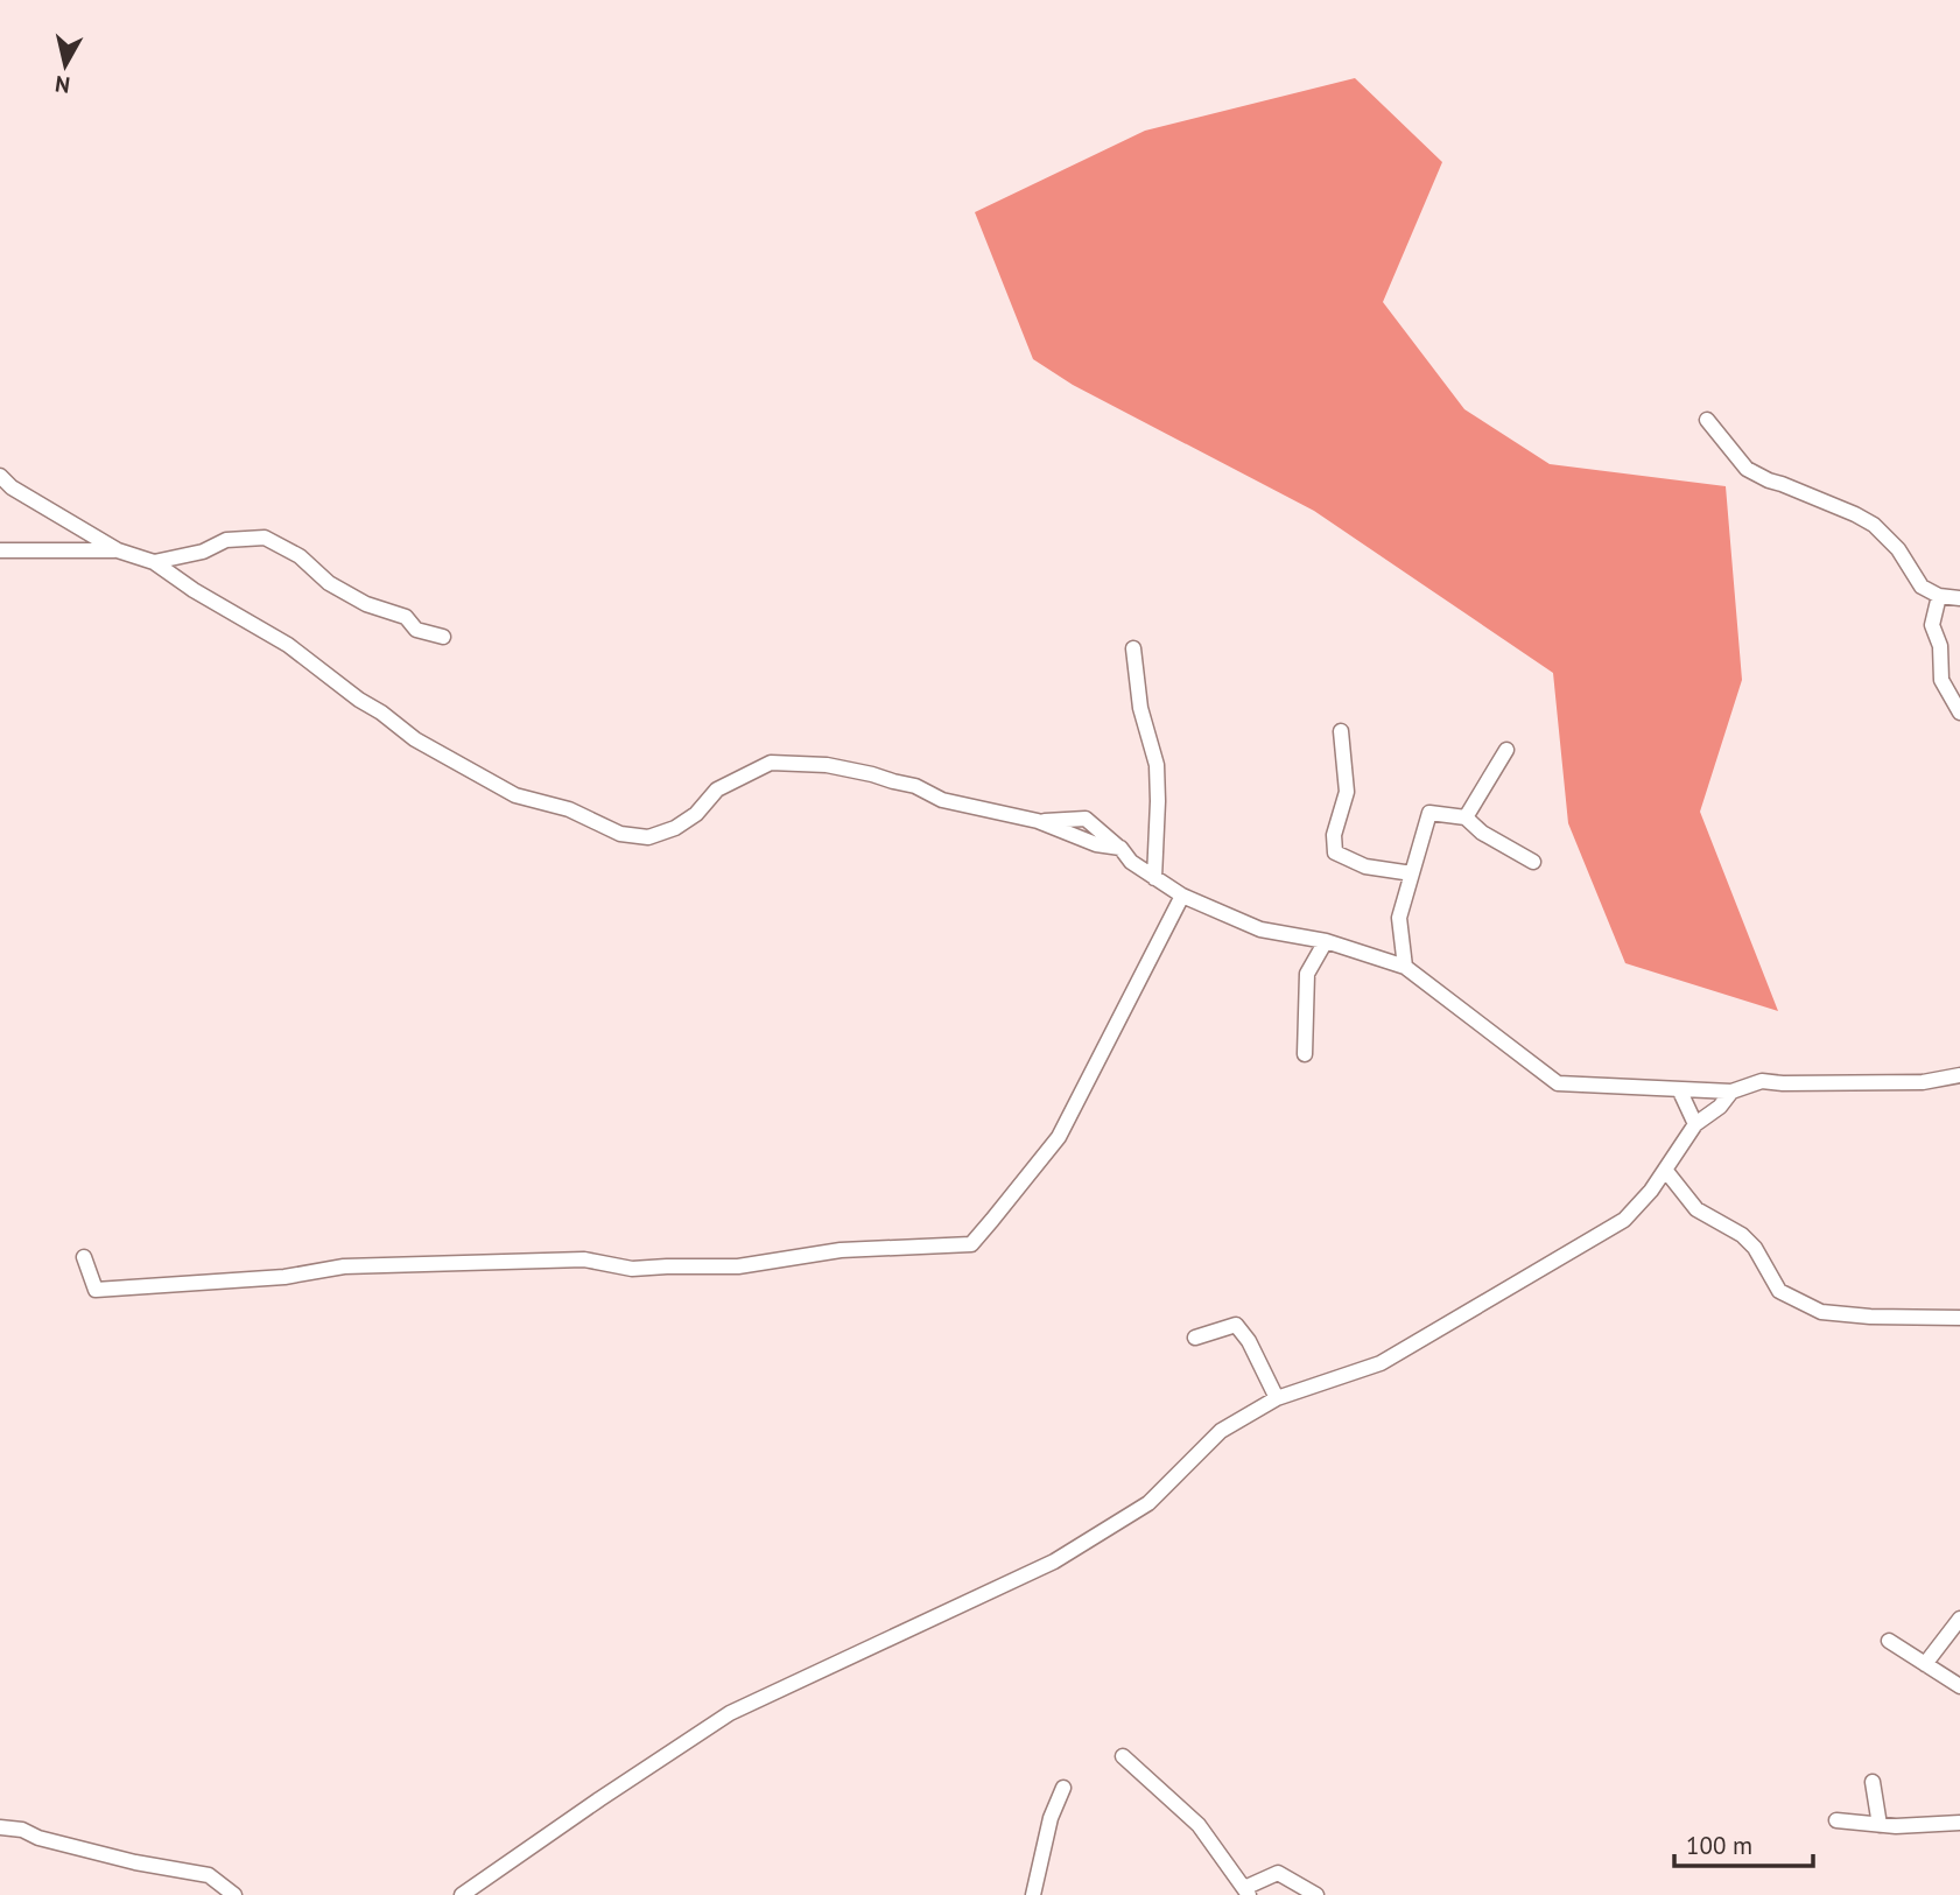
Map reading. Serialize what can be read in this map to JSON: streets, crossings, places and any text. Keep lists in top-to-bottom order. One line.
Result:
{"scale_bar":"100 m","north":"bottom"}
